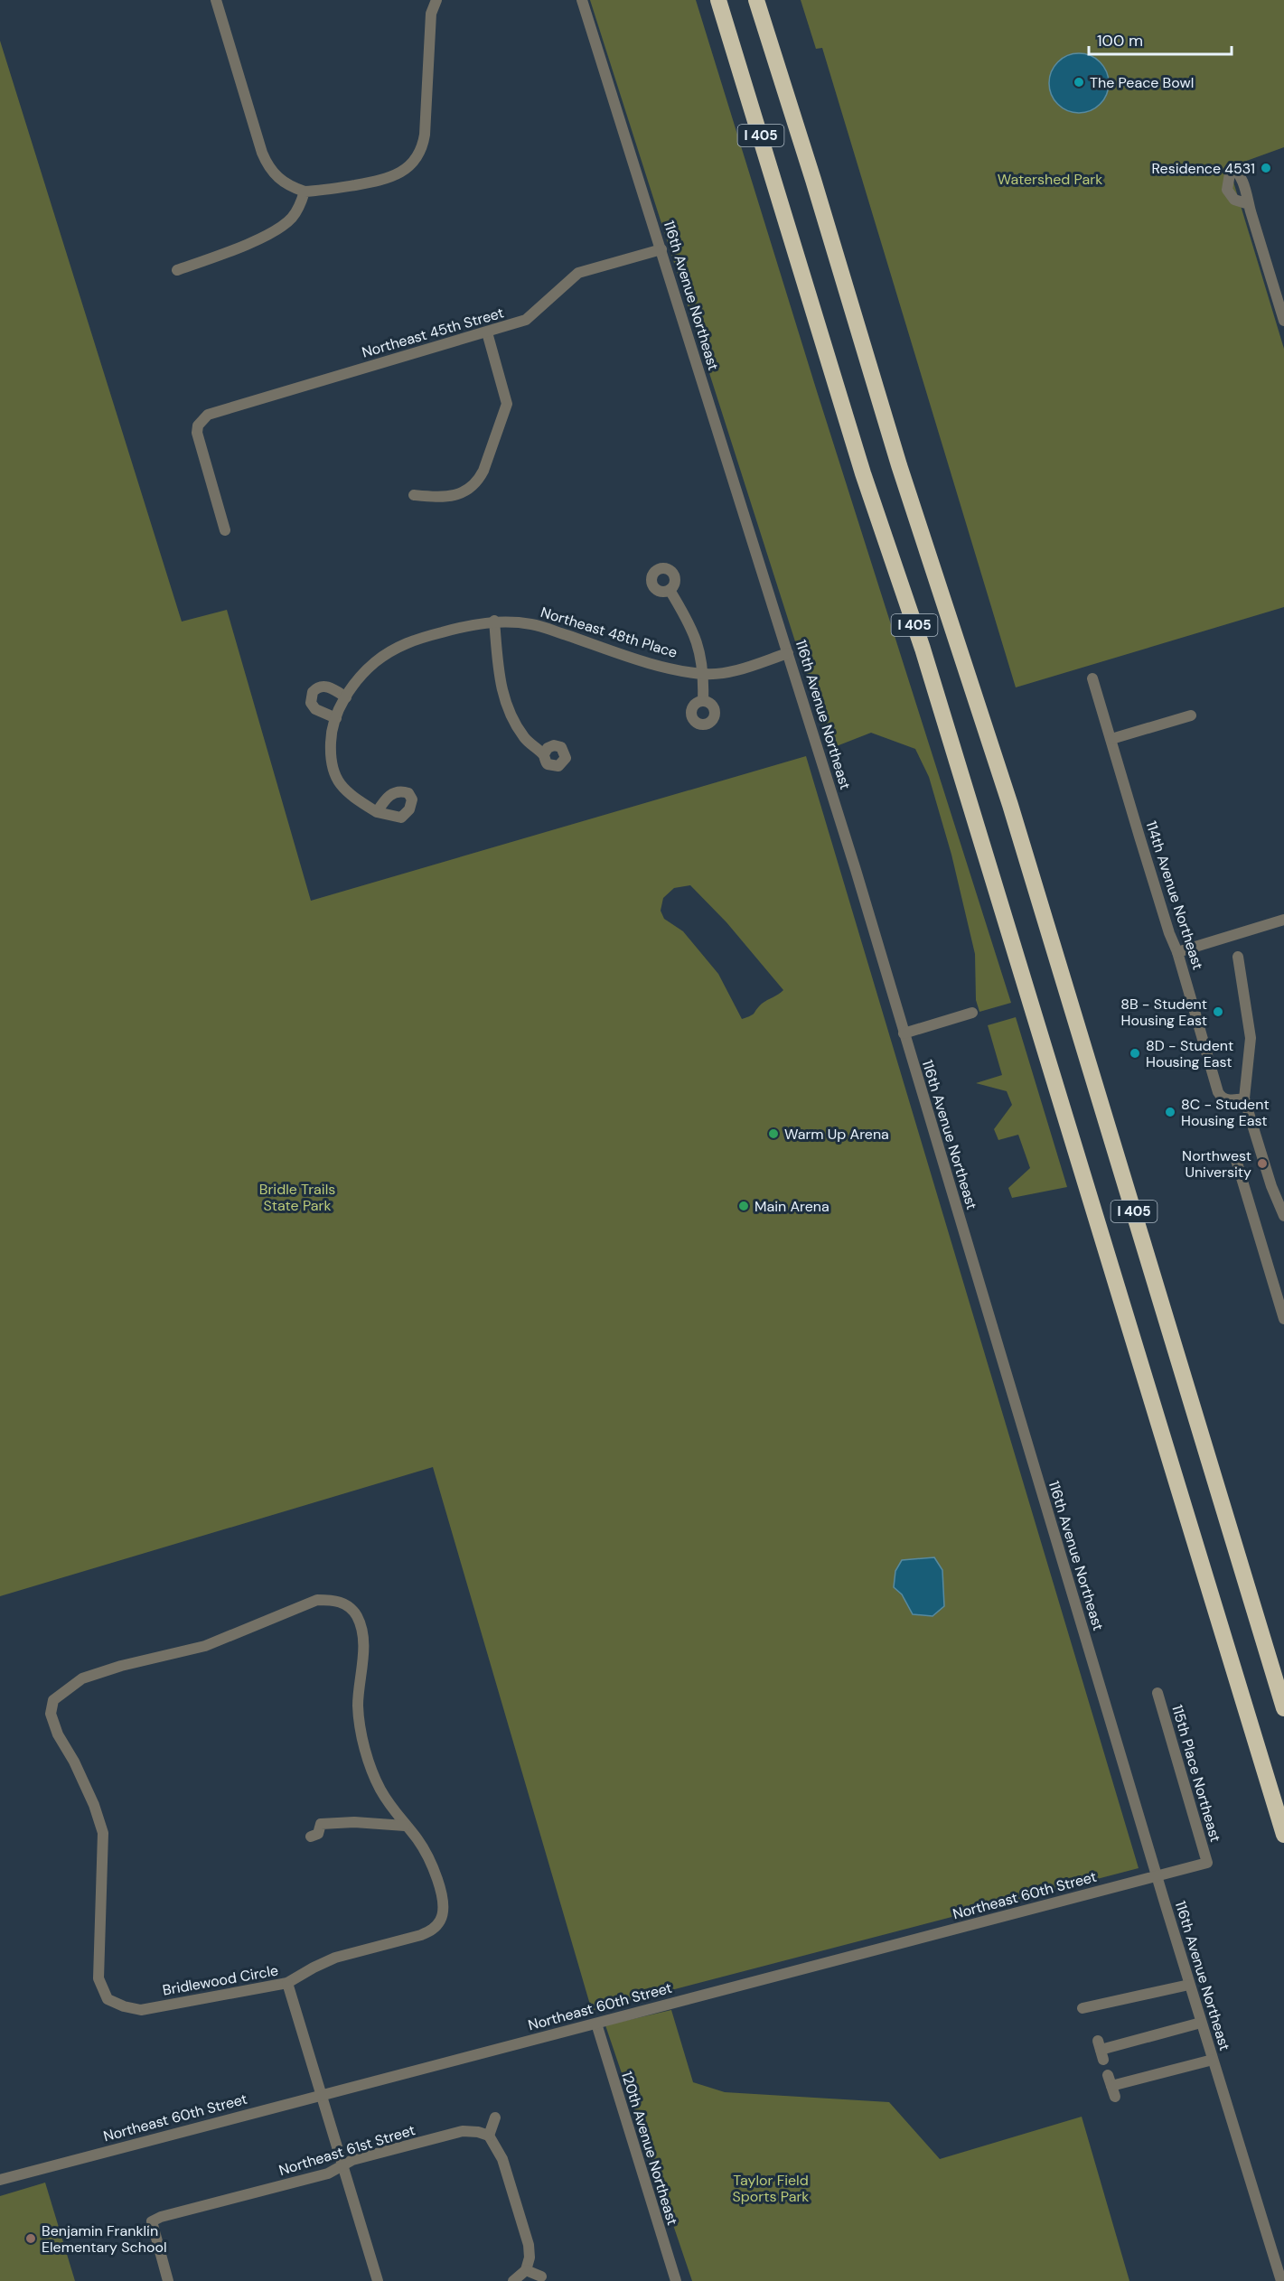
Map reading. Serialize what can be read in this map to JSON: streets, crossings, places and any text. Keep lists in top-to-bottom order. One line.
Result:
{"streets":{"highway":["I 405"],"street":["116th Avenue Northeast","Northeast 45th Street","Northeast 48th Place","114th Avenue Northeast","115th Place Northeast","Northeast 60th Street","Bridlewood Circle","120th Avenue Northeast","Northeast 61st Street"]},"crossings":[["116th Avenue Northeast","Northeast 45th Street"],["116th Avenue Northeast","Northeast 48th Place"],["116th Avenue Northeast","Northeast 60th Street"],["115th Place Northeast","Northeast 60th Street"],["Northeast 60th Street","120th Avenue Northeast"]],"parks":["Watershed Park","Bridle Trails State Park","Taylor Field Sports Park"],"places":["The Peace Bowl","Residence 4531","8B - Student Housing East","8D - Student Housing East","8C - Student Housing East","Warm Up Arena","Northwest University","Main Arena","Benjamin Franklin Elementary School"],"scale_bar":"100 m"}
